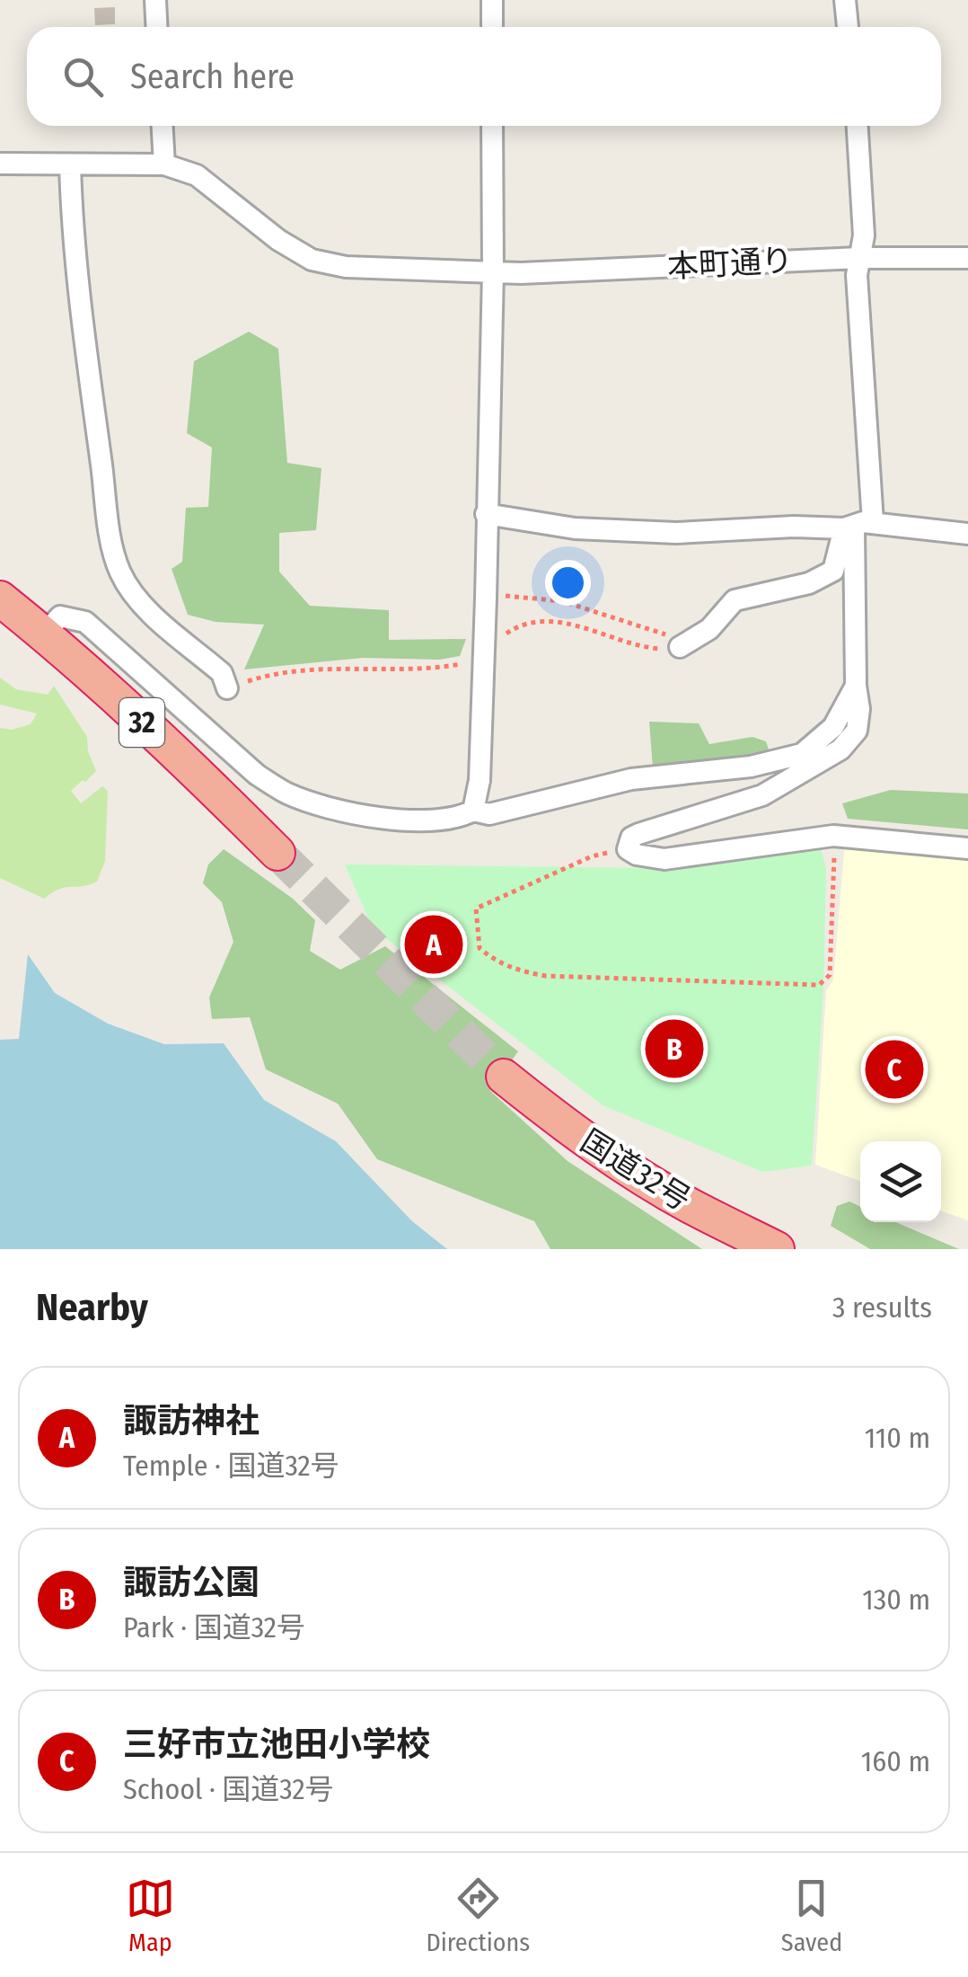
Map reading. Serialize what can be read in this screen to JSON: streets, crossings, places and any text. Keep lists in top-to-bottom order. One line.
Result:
{"streets":{"highway":["32","国道32号"],"street":["本町通り"]},"page":{"search":"Search here","pins":["A","B","C"],"heading":["Nearby","3 results"],"list":[{"mark":"A","name":"諏訪神社","note":"Temple · 国道32号","value":"110 m"},{"mark":"B","name":"諏訪公園","note":"Park · 国道32号","value":"130 m"},{"mark":"C","name":"三好市立池田小学校","note":"School · 国道32号","value":"160 m"}],"nav":["Map","Directions","Saved"]}}
